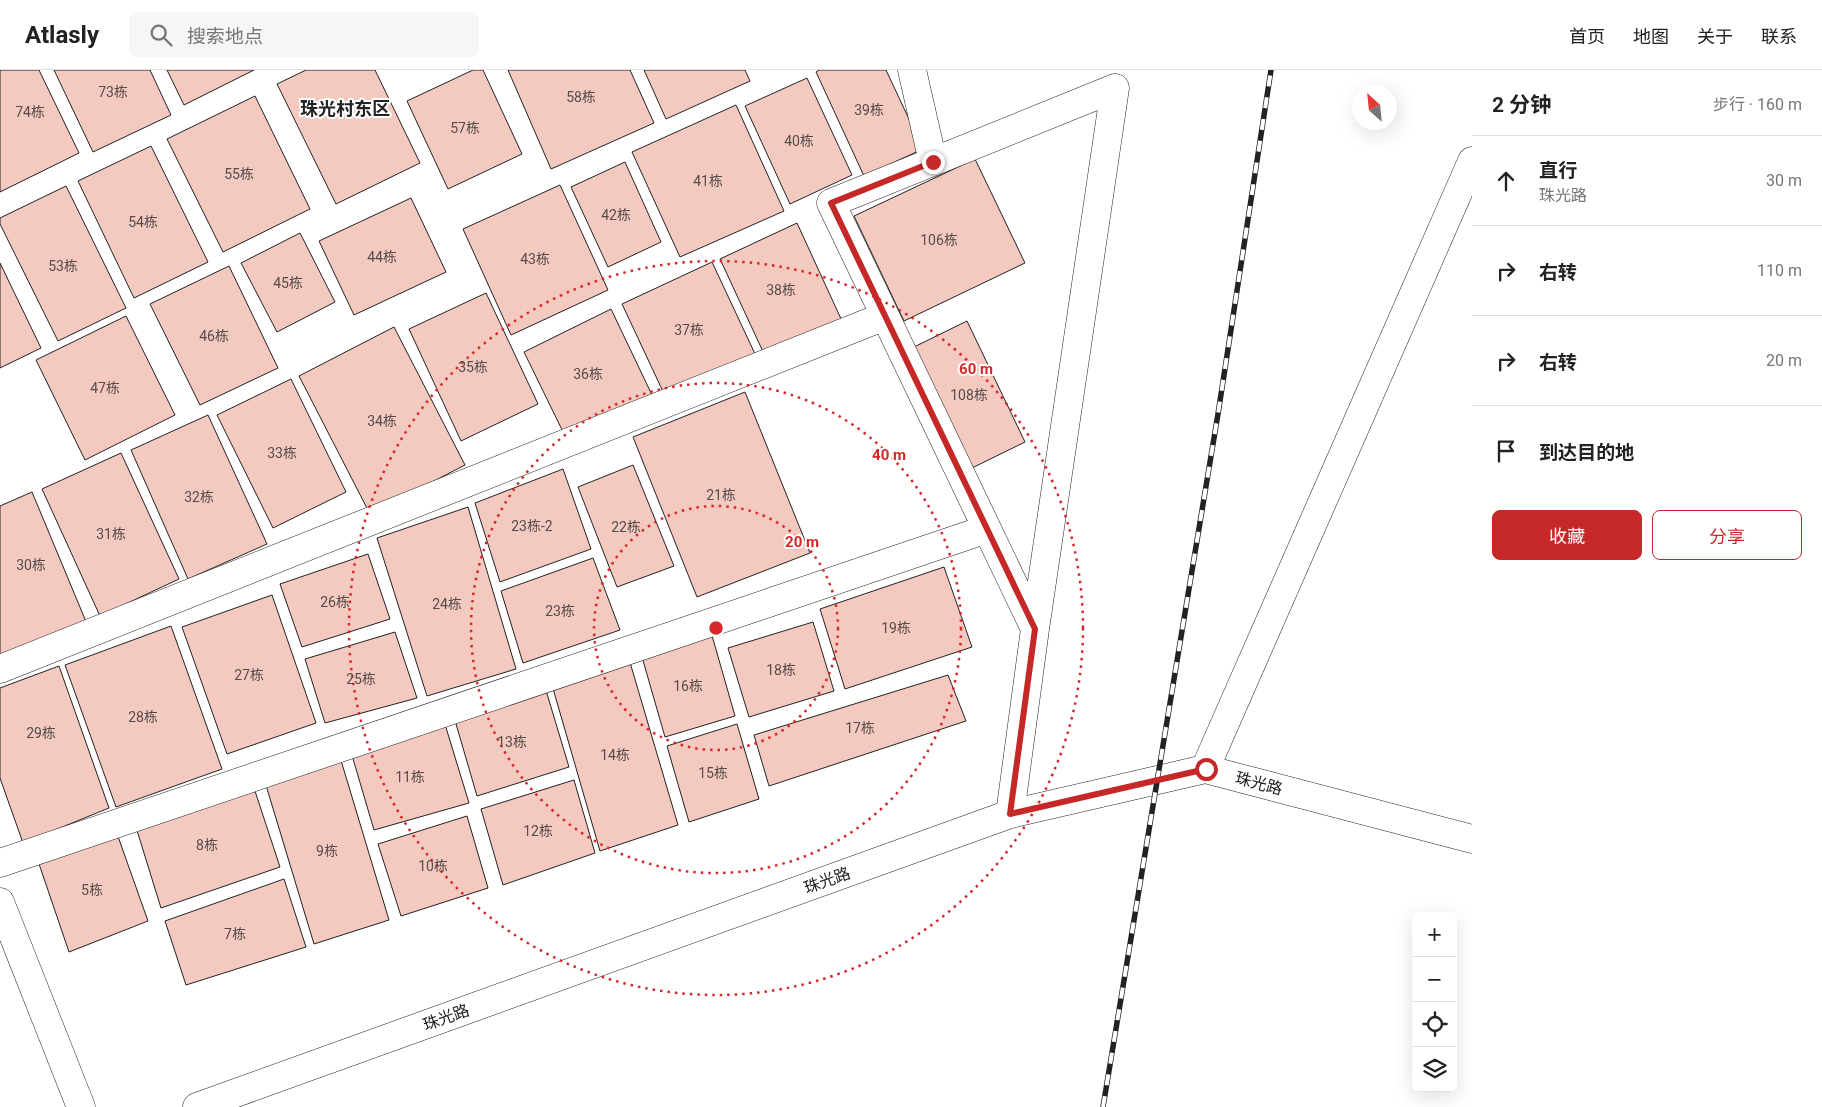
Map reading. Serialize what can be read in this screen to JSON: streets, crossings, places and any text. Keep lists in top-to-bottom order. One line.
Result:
{"streets":{"street":["珠光路"]},"districts":["珠光村东区"],"house_numbers":["73栋","58栋","39栋","74栋","57栋","40栋","55栋","41栋","42栋","54栋","106栋","44栋","43栋","53栋","45栋","38栋","37栋","46栋","35栋","36栋","47栋","108栋","34栋","33栋","21栋","32栋","23栋-2","22栋","31栋","30栋","26栋","24栋","23栋","19栋","18栋","27栋","25栋","16栋","28栋","17栋","29栋","13栋","14栋","15栋","11栋","12栋","8栋","9栋","10栋","5栋","7栋"],"north":"top left","page":{"header":"Atlasly","search":"搜索地点","nav":["首页","地图","关于","联系"],"heading":["2 分钟","步行 · 160 m"],"list":[["直行","珠光路","30 m"],["右转","110 m"],["右转","20 m"],"到达目的地"],"buttons":["收藏","分享"],"map_buttons":["+","−"]},"rings":["60 m","40 m","20 m"]}
